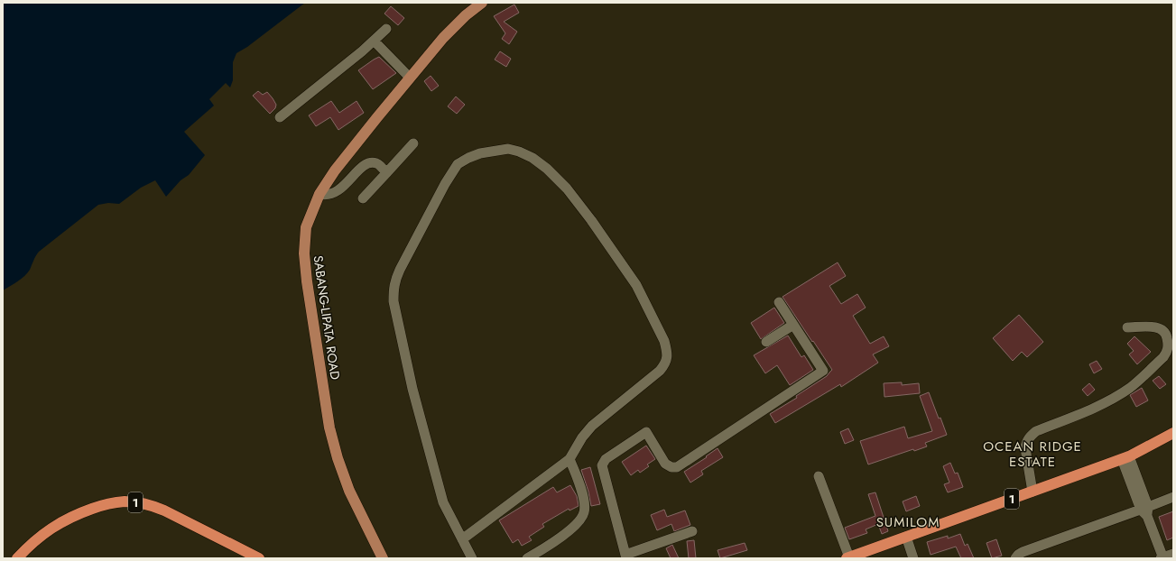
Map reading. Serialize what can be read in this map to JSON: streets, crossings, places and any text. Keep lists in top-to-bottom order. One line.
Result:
{"streets":{"highway":["1"],"main road":["SABANG-LIPATA ROAD"]},"districts":["OCEAN RIDGE ESTATE","SUMILOM"]}
